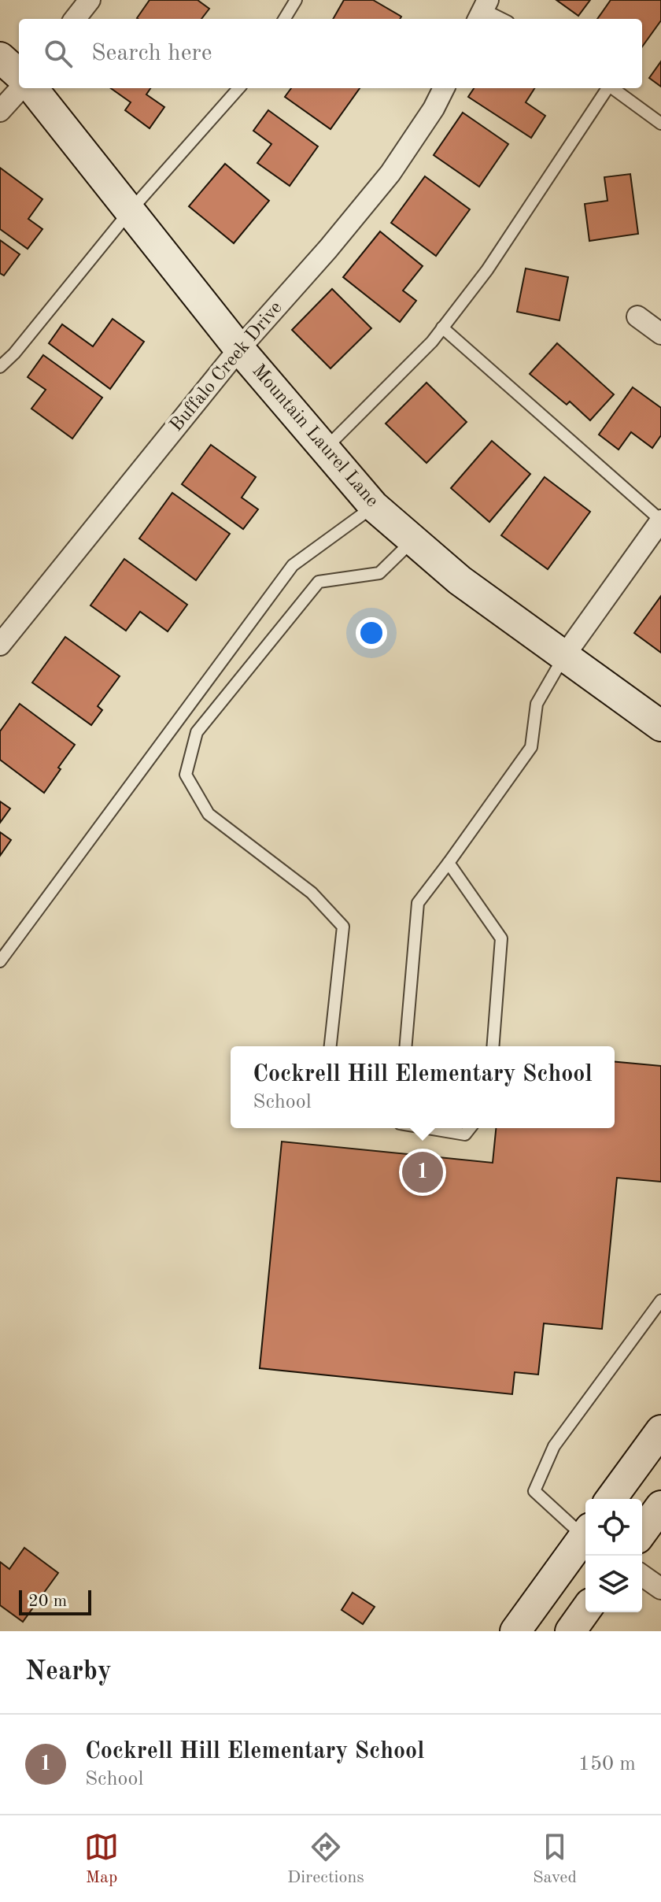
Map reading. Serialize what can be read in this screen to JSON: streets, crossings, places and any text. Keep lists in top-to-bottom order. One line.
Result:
{"streets":{"street":["Buffalo Creek Drive","Mountain Laurel Lane"]},"crossings":[["Buffalo Creek Drive","Mountain Laurel Lane"]],"scale_bar":"20 m","page":{"search":"Search here","popup":["Cockrell Hill Elementary School","School"],"pins":"1","scale":"20 m","heading":"Nearby","list":[{"mark":"1","name":"Cockrell Hill Elementary School","note":"School","value":"150 m"}],"nav":["Map","Directions","Saved"]}}
